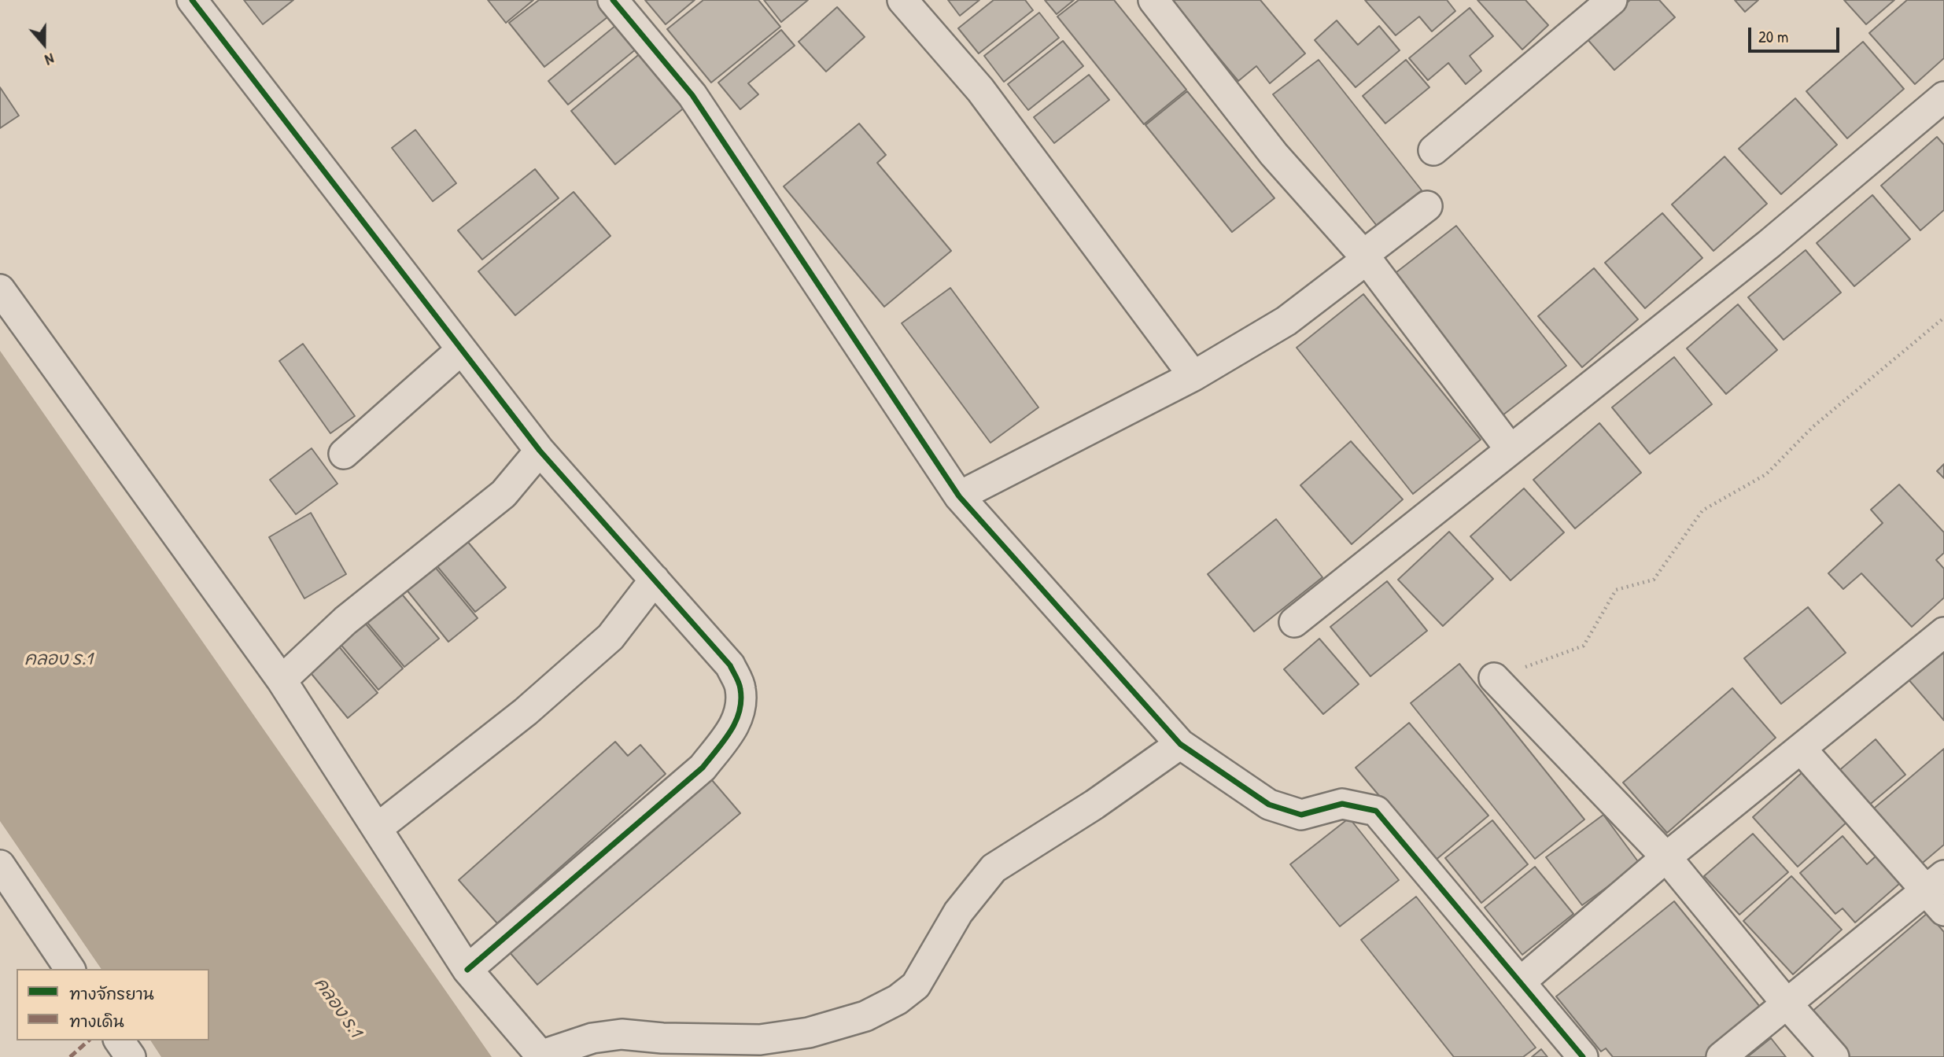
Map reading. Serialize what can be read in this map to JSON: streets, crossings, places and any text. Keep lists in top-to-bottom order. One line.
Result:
{"water":["คลอง ร.1"],"legend":["ทางจักรยาน","ทางเดิน"],"scale_bar":"20 m","north":"bottom"}
